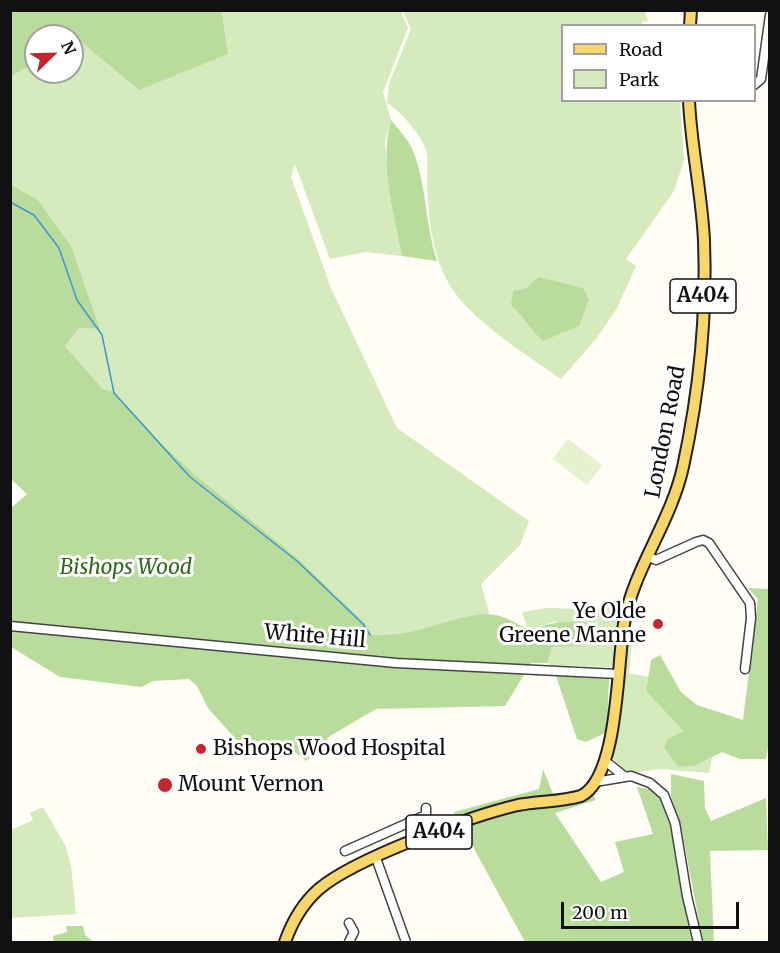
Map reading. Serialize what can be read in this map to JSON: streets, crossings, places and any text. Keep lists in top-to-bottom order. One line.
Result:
{"streets":{"main road":["A404","London Road"],"street":["White Hill"]},"crossings":[["A404","London Road"],["London Road","White Hill"]],"parks":["Bishops Wood"],"places":["Ye Olde Greene Manne","Bishops Wood Hospital","Mount Vernon"],"legend":["Road","Park"],"scale_bar":"200 m","north":"top right"}
